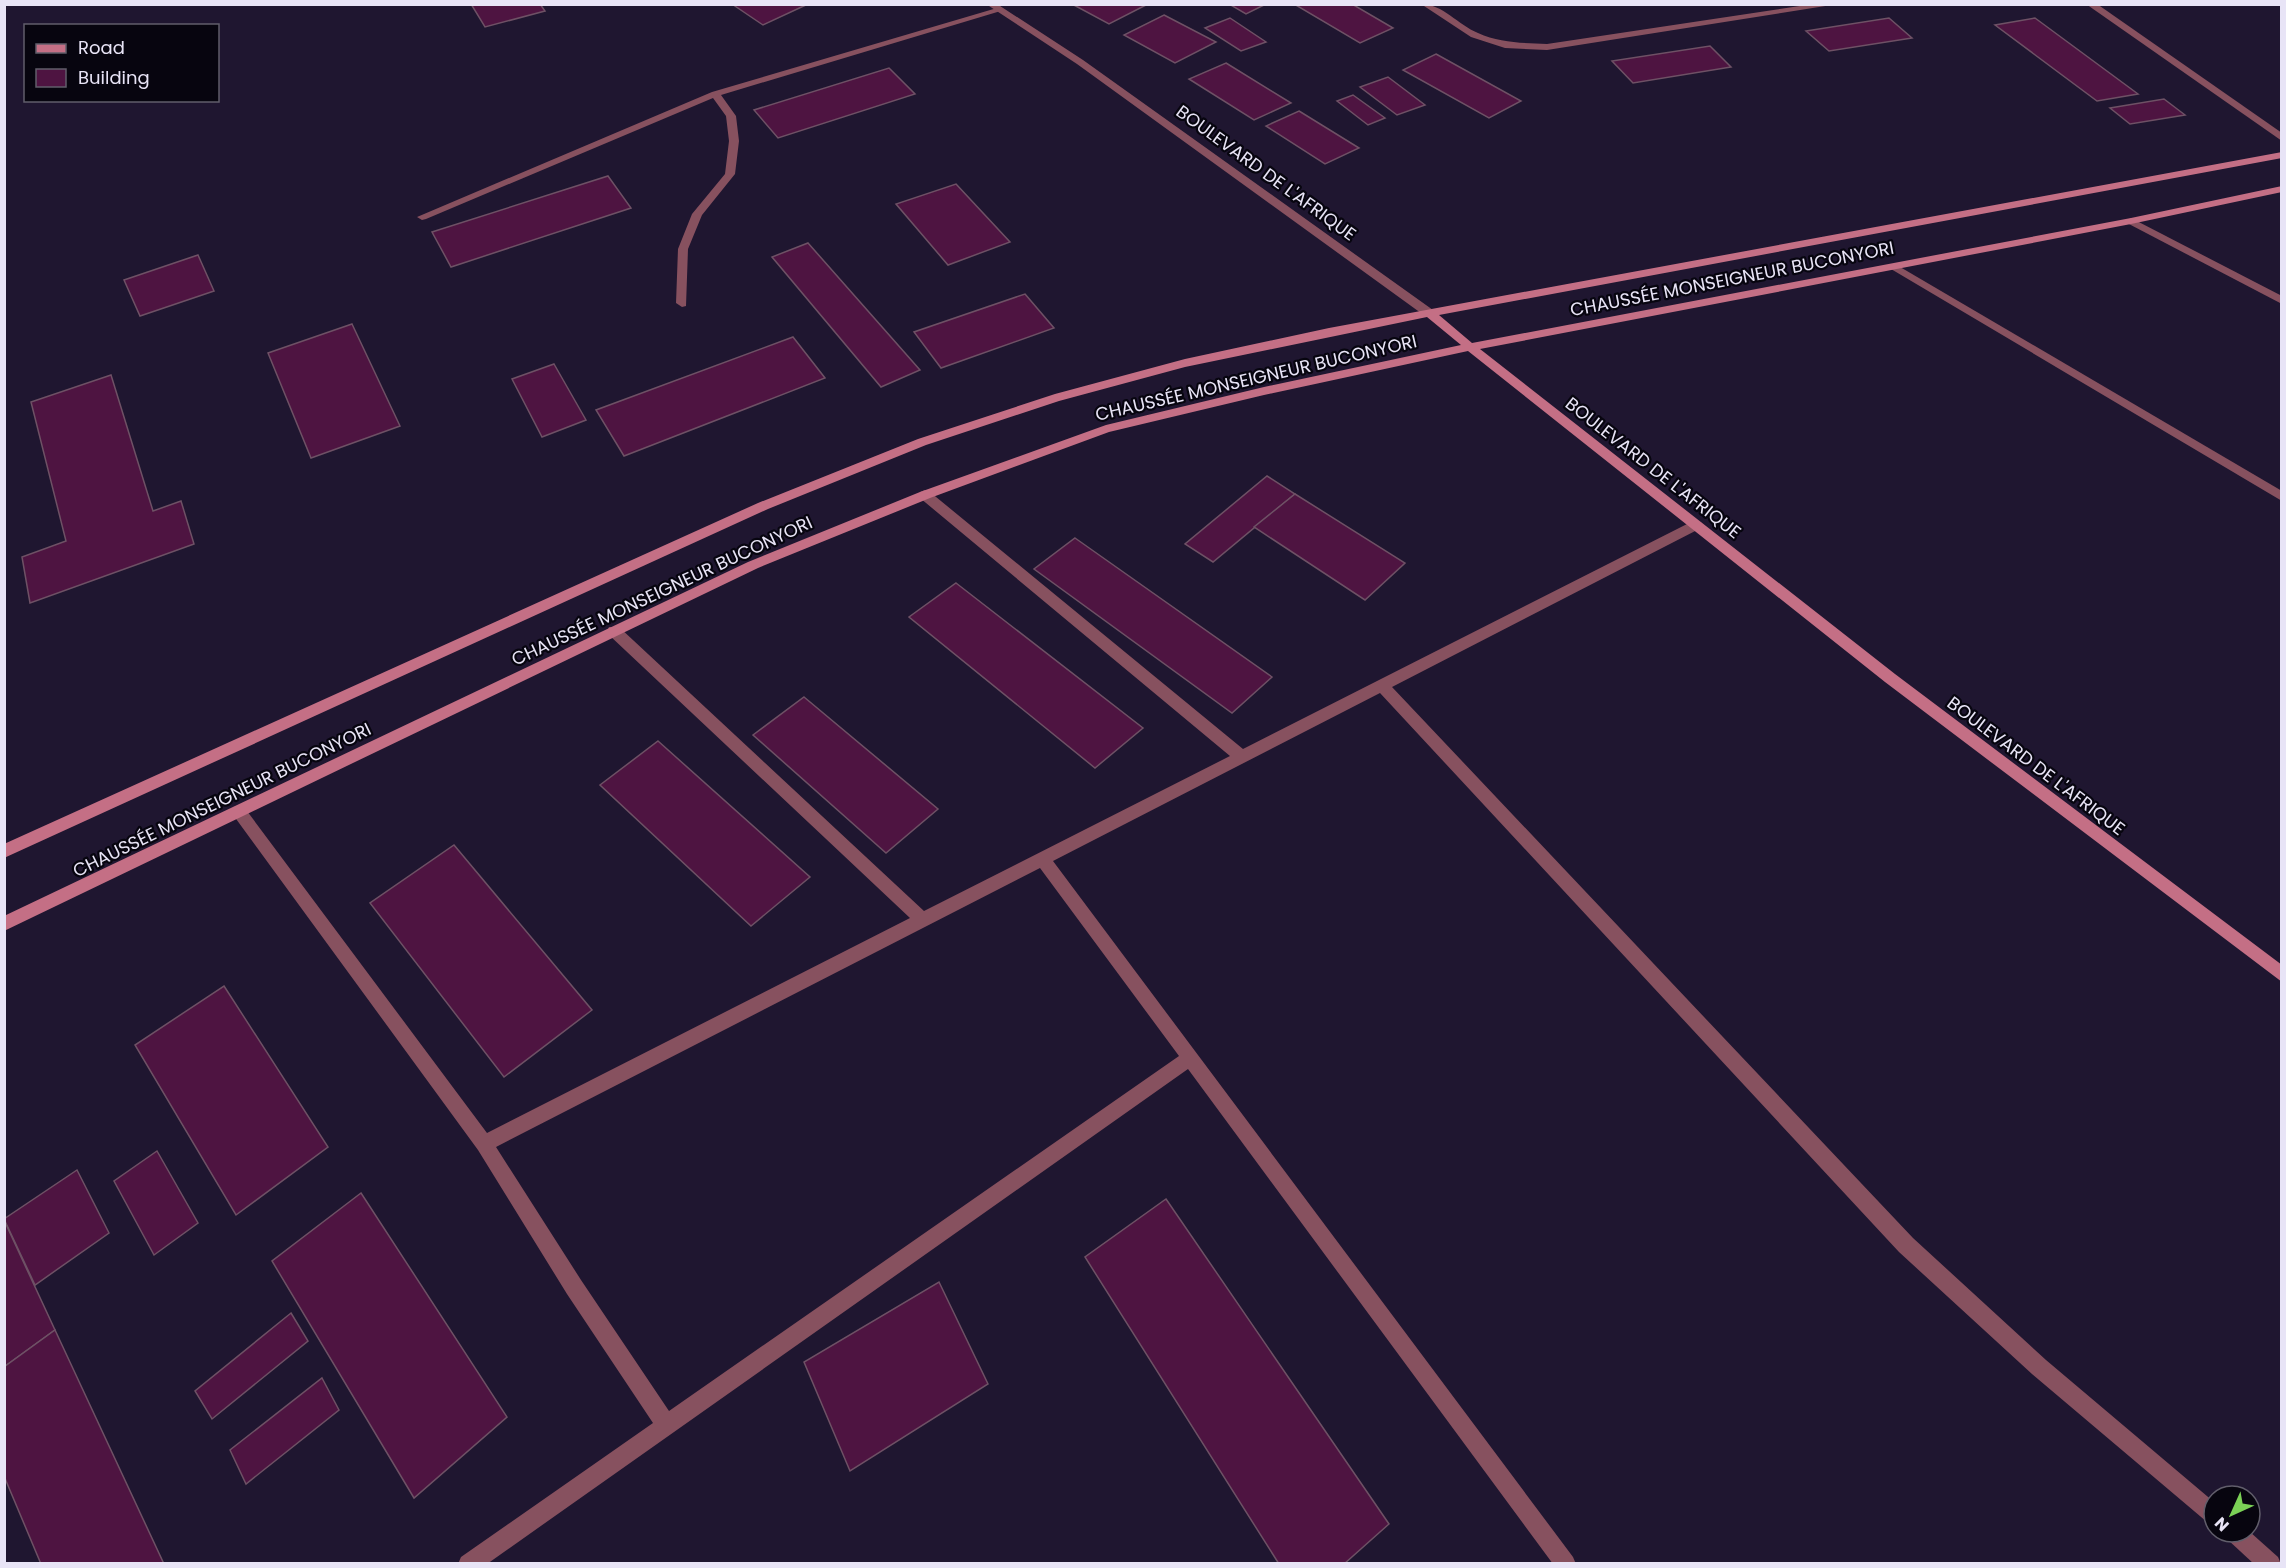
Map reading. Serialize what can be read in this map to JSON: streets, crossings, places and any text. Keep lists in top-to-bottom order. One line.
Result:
{"streets":{"street":["BOULEVARD DE L'AFRIQUE","CHAUSSÉE MONSEIGNEUR BUCONYORI"]},"crossings":[["BOULEVARD DE L'AFRIQUE","CHAUSSÉE MONSEIGNEUR BUCONYORI"]],"legend":["Road","Building"],"north":"bottom left"}
